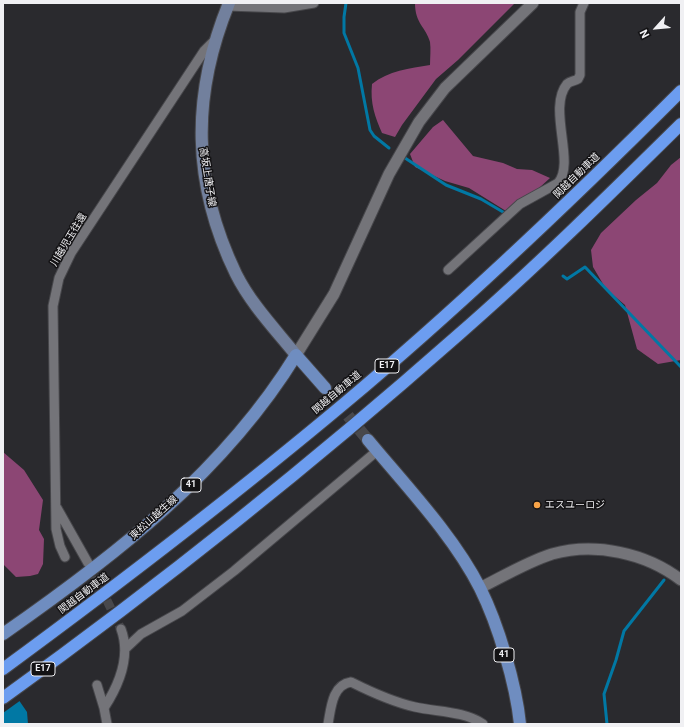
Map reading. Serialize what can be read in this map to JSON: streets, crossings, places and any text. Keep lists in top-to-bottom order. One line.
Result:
{"streets":{"highway":["関越自動車道","E17"],"main road":["高坂上唐子線","41","東松山越生線"],"street":["川越児玉往還"]},"crossings":[["高坂上唐子線","川越児玉往還"],["高坂上唐子線","東松山越生線"]],"places":["エスユーロジ"],"north":"bottom left"}
